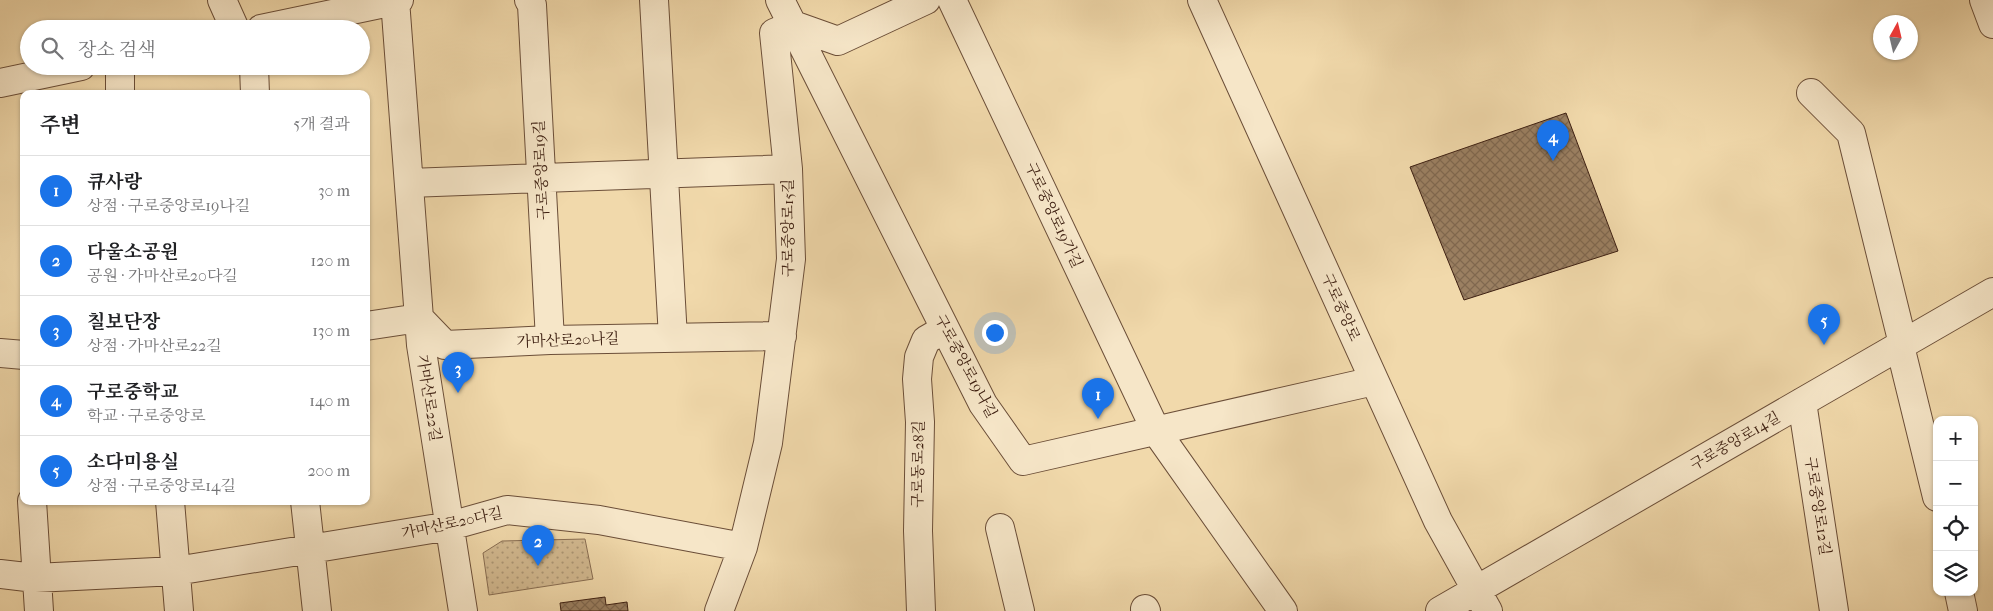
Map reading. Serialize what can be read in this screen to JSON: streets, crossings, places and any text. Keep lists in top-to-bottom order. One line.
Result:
{"streets":{"street":["구로중앙로19길","구로중앙로19가길","구로중앙로15길","구로중앙로","가마산로20나길","구로중앙로19나길","가마산로22길","구로중앙로14길","구로동로28길","구로중앙로12길","가마산로20다길"]},"crossings":[["구로중앙로19길","가마산로20나길"],["구로중앙로19가길","구로중앙로19나길"],["구로중앙로15길","가마산로20나길"],["구로중앙로15길","구로중앙로19나길"],["구로중앙로15길","가마산로20다길"],["구로중앙로","구로중앙로19나길"],["구로중앙로","구로중앙로14길"],["가마산로20나길","가마산로22길"],["구로중앙로19나길","구로동로28길"],["가마산로22길","가마산로20다길"],["구로중앙로14길","구로중앙로12길"]],"north":"top","page":{"search":"장소 검색","heading":["주변","5개 결과"],"pins":["4","5","3","1","2"],"list":[{"mark":"1","name":"큐사랑","note":"상점 · 구로중앙로19나길","value":"30 m"},{"mark":"2","name":"다울소공원","note":"공원 · 가마산로20다길","value":"120 m"},{"mark":"3","name":"칠보단장","note":"상점 · 가마산로22길","value":"130 m"},{"mark":"4","name":"구로중학교","note":"학교 · 구로중앙로","value":"140 m"},{"mark":"5","name":"소다미용실","note":"상점 · 구로중앙로14길","value":"200 m"}],"map_buttons":["+","−"]}}
